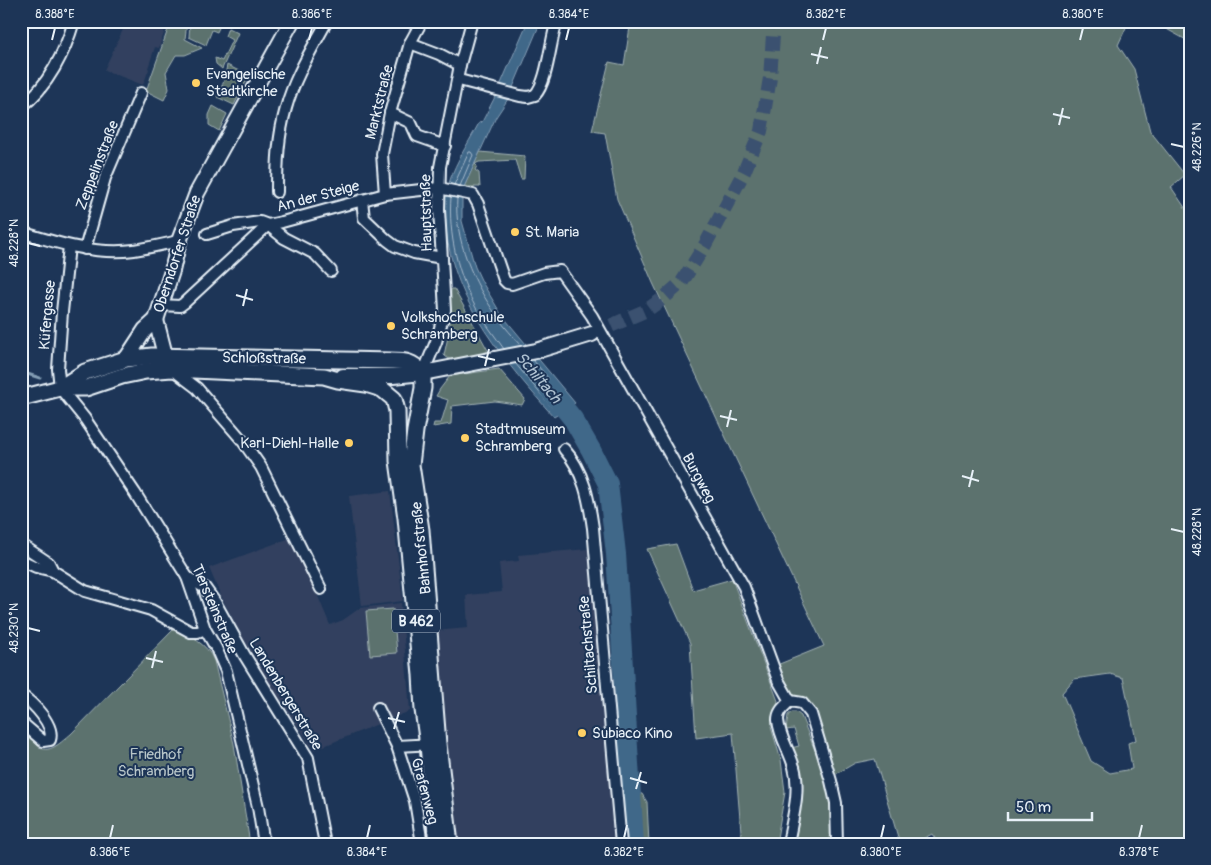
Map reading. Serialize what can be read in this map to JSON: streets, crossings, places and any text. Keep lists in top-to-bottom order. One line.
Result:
{"streets":{"main road":["Oberndorfer Straße","Schloßstraße","Bahnhofstraße","B 462"],"street":["Marktstraße","Zeppelinstraße","An der Steige","Hauptstraße","Küfergasse","Burgweg","Tiersteinstraße","Schiltachstraße","Landenbergerstraße","Grafenweg"]},"crossings":[["Marktstraße","An der Steige"],["An der Steige","Hauptstraße"],["An der Steige","Burgweg"],["Hauptstraße","Schloßstraße"],["Hauptstraße","Bahnhofstraße"],["Oberndorfer Straße","Schloßstraße"],["Oberndorfer Straße","B 462"],["Küfergasse","Tiersteinstraße"],["Küfergasse","B 462"],["Schloßstraße","Bahnhofstraße"],["Schloßstraße","B 462"],["Bahnhofstraße","Grafenweg"],["Tiersteinstraße","B 462"],["Tiersteinstraße","Landenbergerstraße"]],"water":["Schiltach"],"parks":["Friedhof Schramberg"],"places":["Evangelische Stadtkirche","St. Maria","Volkshochschule Schramberg","Stadtmuseum Schramberg","Karl-Diehl-Halle","Subiaco Kino"],"scale_bar":"50 m","coordinates":["8.388°E","8.386°E","8.384°E","8.382°E","8.380°E","48.226°N","48.228°N","48.230°N","8.378°E"]}
